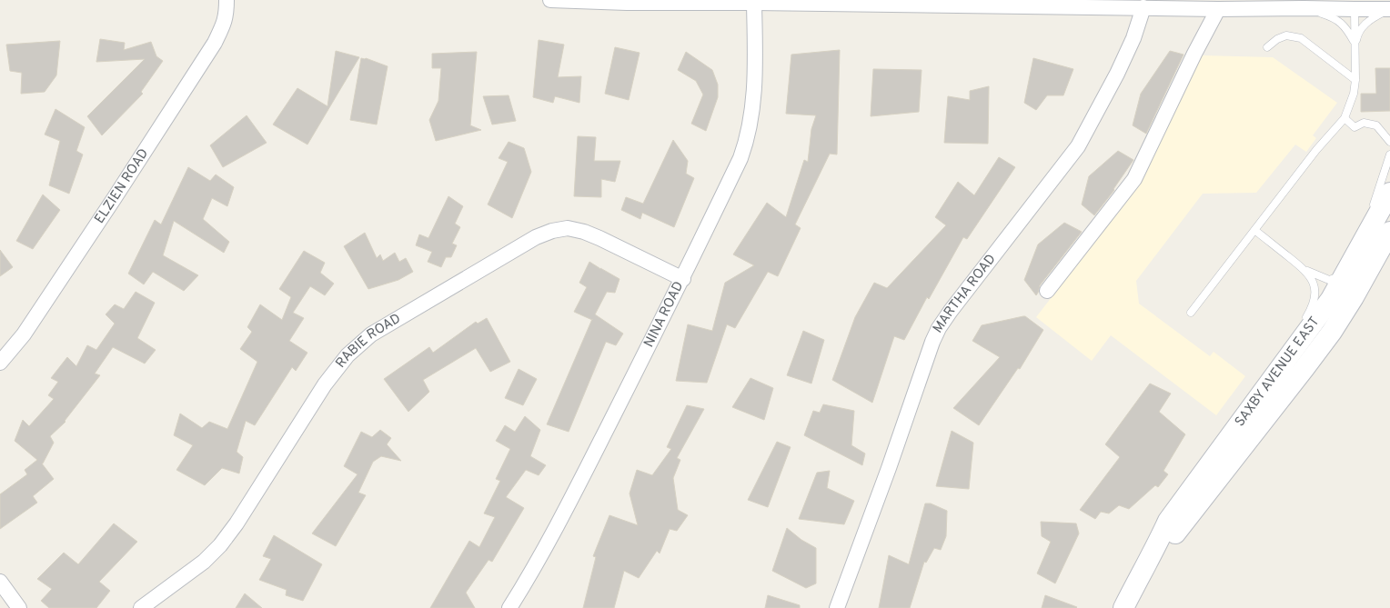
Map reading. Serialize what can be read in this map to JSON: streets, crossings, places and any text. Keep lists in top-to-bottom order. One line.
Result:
{"streets":{"street":["ELZIEN ROAD","MARTHA ROAD","NINA ROAD","RABIE ROAD","SAXBY AVENUE EAST"]},"crossings":[["NINA ROAD","RABIE ROAD"]]}
